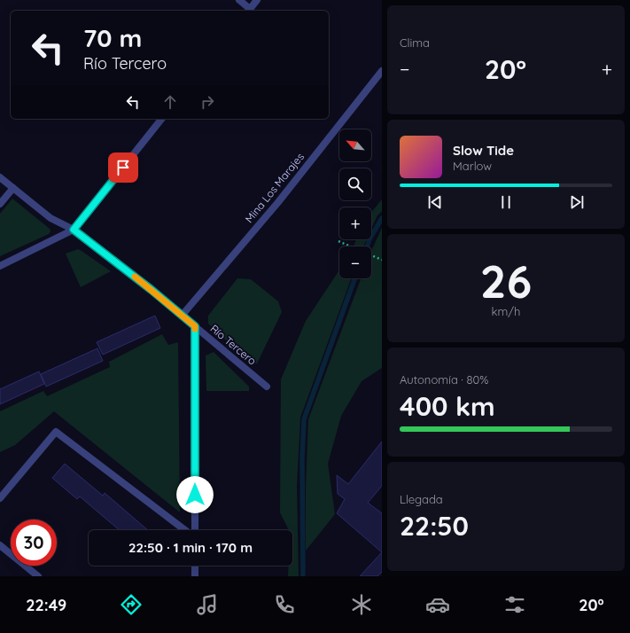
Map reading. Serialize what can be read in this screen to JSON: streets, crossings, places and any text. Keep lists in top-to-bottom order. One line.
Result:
{"streets":{"street":["Mina Los Marajes","Río Tercero"]},"crossings":[["Mina Los Marajes","Río Tercero"]],"north":"top left","page":{"tile":["Clima",["26","km/h"],["Autonomía · 80%","400 km"],["Llegada","22:50"]],"turn":["70 m","Río Tercero"],"heat":["−","20°","+"],"map_buttons":["+","−"],"song":["Slow Tide","Marlow"],"limit":"30","trip":"22:50 · 1 min · 170 m","tabs":["22:49","20°"]}}
